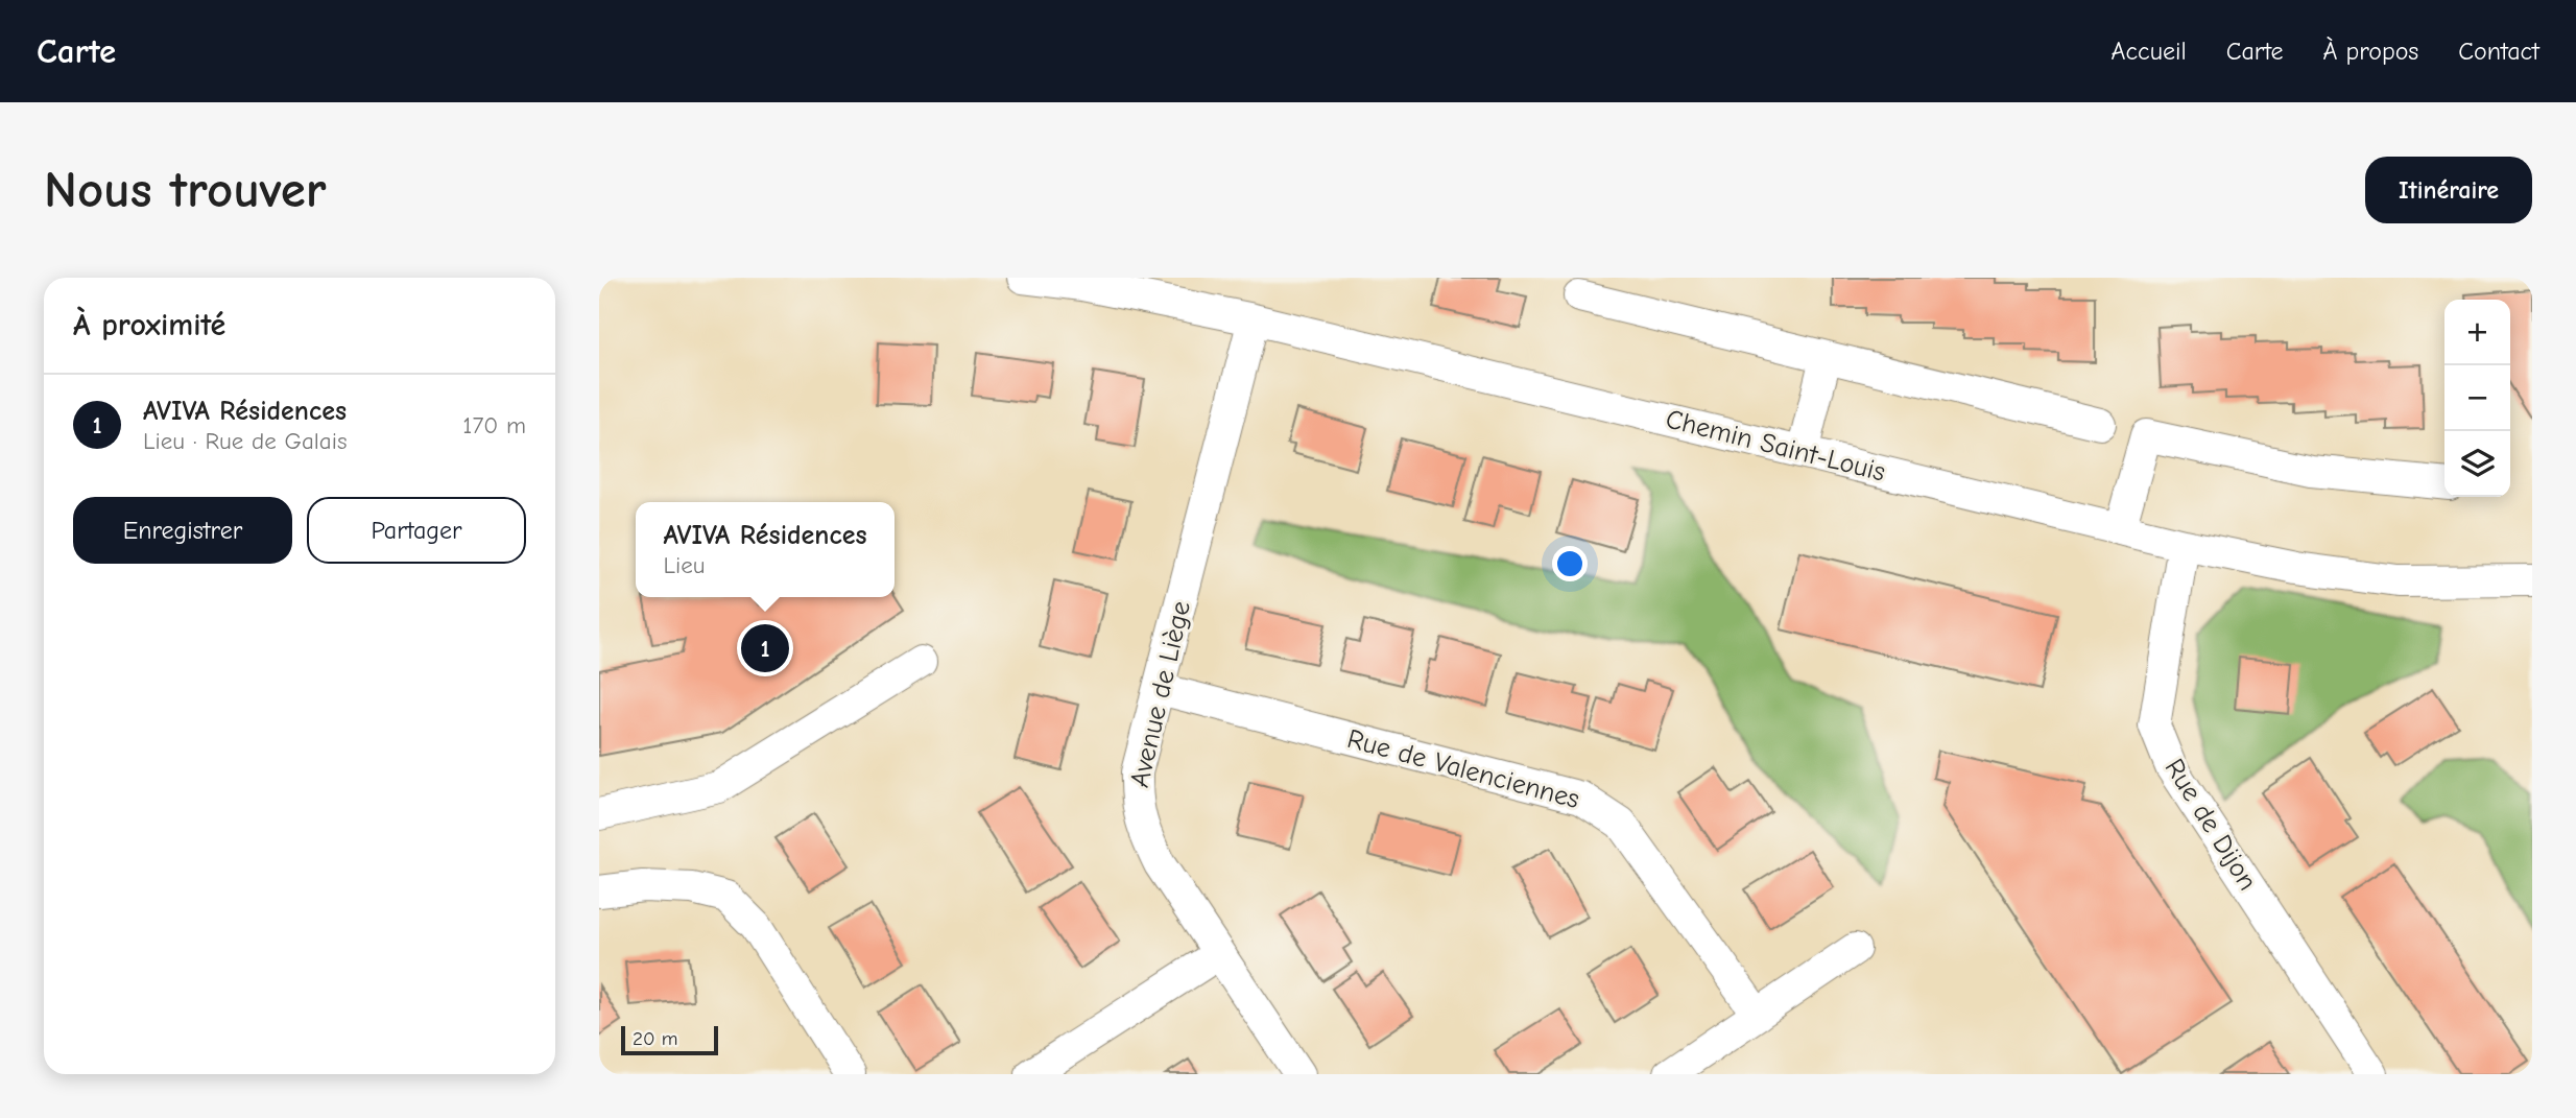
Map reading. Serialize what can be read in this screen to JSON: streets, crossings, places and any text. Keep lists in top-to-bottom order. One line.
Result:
{"streets":{"street":["Chemin Saint-Louis","Avenue de Liège","Rue de Valenciennes","Rue de Dijon"]},"crossings":[["Chemin Saint-Louis","Avenue de Liège"],["Chemin Saint-Louis","Rue de Dijon"],["Avenue de Liège","Rue de Valenciennes"]],"scale_bar":"20 m","page":{"header":"Carte","nav":["Accueil","Carte","À propos","Contact"],"buttons":["Itinéraire",["Enregistrer","Partager"]],"title":"Nous trouver","heading":"À proximité","map_buttons":["+","−"],"list":[{"mark":"1","name":"AVIVA Résidences","note":"Lieu · Rue de Galais","value":"170 m"}],"popup":["AVIVA Résidences","Lieu"],"pins":"1","scale":"20 m"}}
